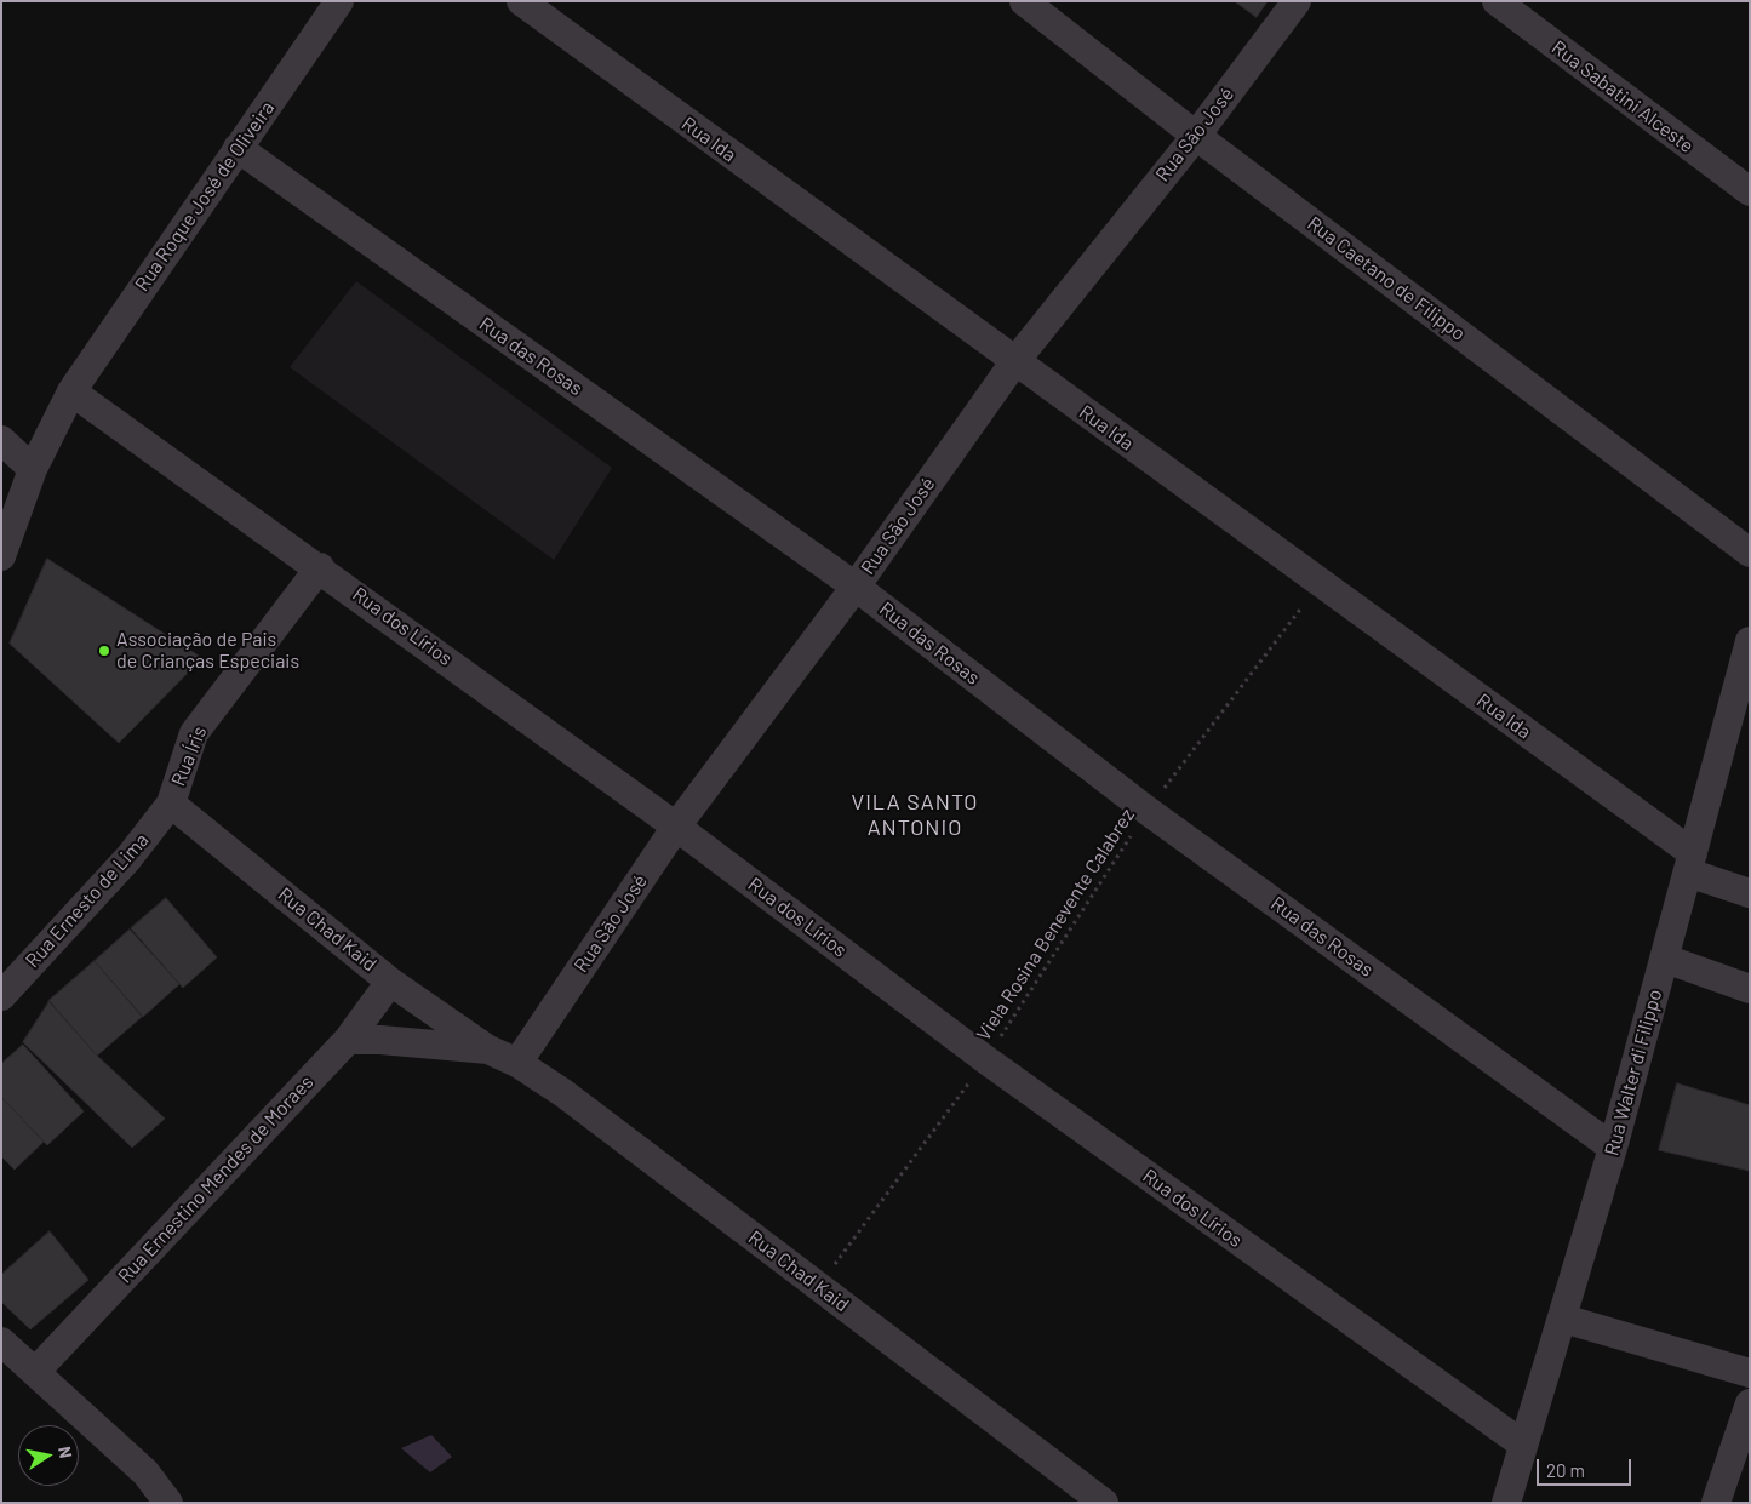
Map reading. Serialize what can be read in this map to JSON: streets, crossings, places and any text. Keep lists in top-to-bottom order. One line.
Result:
{"streets":{"street":["Rua Sabatini Alceste","Rua São José","Rua Ida","Rua Roque José de Oliveira","Rua Caetano de Filippo","Rua das Rosas","Rua dos Lírios","Rua Íris","Rua Ernesto de Lima","Rua Chad Kaid","Rua Walter di Filippo","Rua Ernestino Mendes de Moraes"],"path":["Viela Rosina Benevente Calabrez"]},"crossings":[["Rua São José","Rua Ida"],["Rua São José","Rua Caetano de Filippo"],["Rua São José","Rua das Rosas"],["Rua São José","Rua dos Lírios"],["Rua São José","Rua Chad Kaid"],["Rua Ida","Viela Rosina Benevente Calabrez"],["Rua Ida","Rua Walter di Filippo"],["Rua Roque José de Oliveira","Rua das Rosas"],["Rua Roque José de Oliveira","Rua dos Lírios"],["Rua das Rosas","Viela Rosina Benevente Calabrez"],["Rua das Rosas","Rua Walter di Filippo"],["Rua dos Lírios","Rua Íris"],["Rua dos Lírios","Viela Rosina Benevente Calabrez"],["Rua dos Lírios","Rua Walter di Filippo"],["Rua Íris","Rua Ernesto de Lima"],["Rua Íris","Rua Chad Kaid"],["Rua Ernesto de Lima","Rua Chad Kaid"],["Viela Rosina Benevente Calabrez","Rua Chad Kaid"],["Rua Chad Kaid","Rua Ernestino Mendes de Moraes"]],"districts":["VILA SANTO ANTONIO"],"places":["Associação de Pais de Crianças Especiais"],"scale_bar":"20 m","north":"right"}
